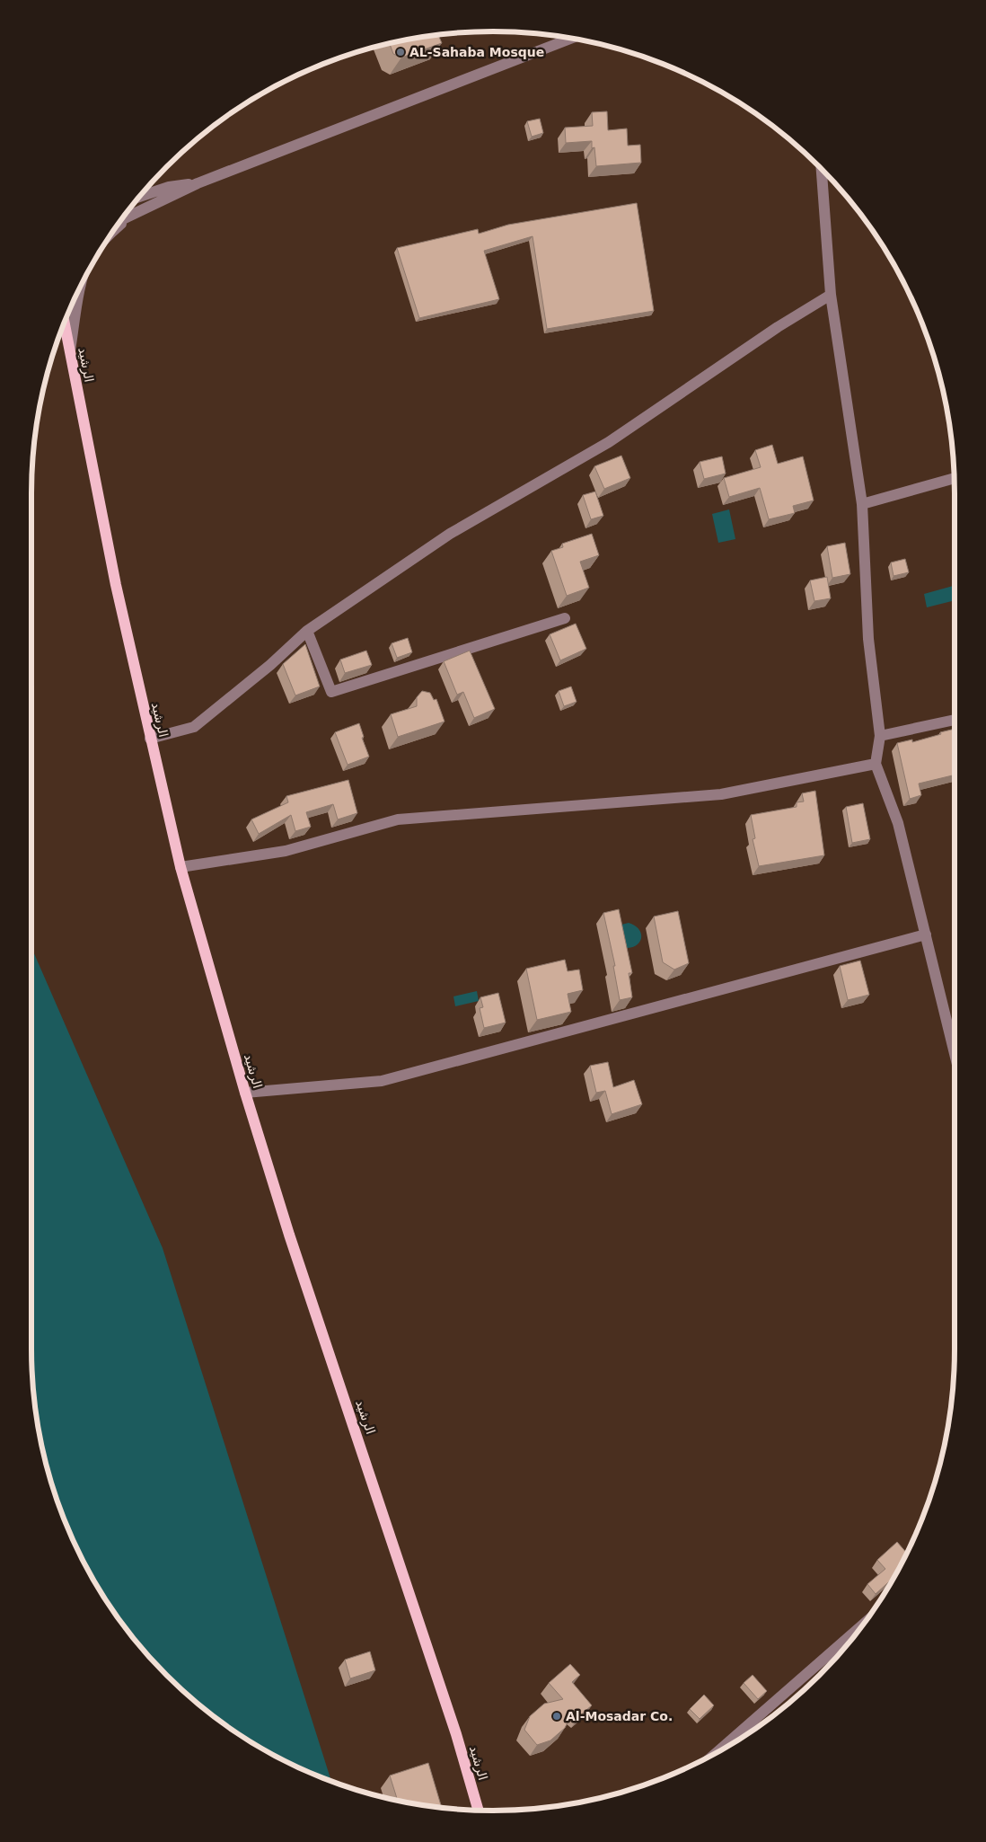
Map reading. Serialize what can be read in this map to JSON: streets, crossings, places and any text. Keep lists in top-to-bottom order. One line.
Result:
{"streets":{"main road":["الرشيد"]},"places":["AL-Sahaba Mosque","Al-Mosadar Co."]}
